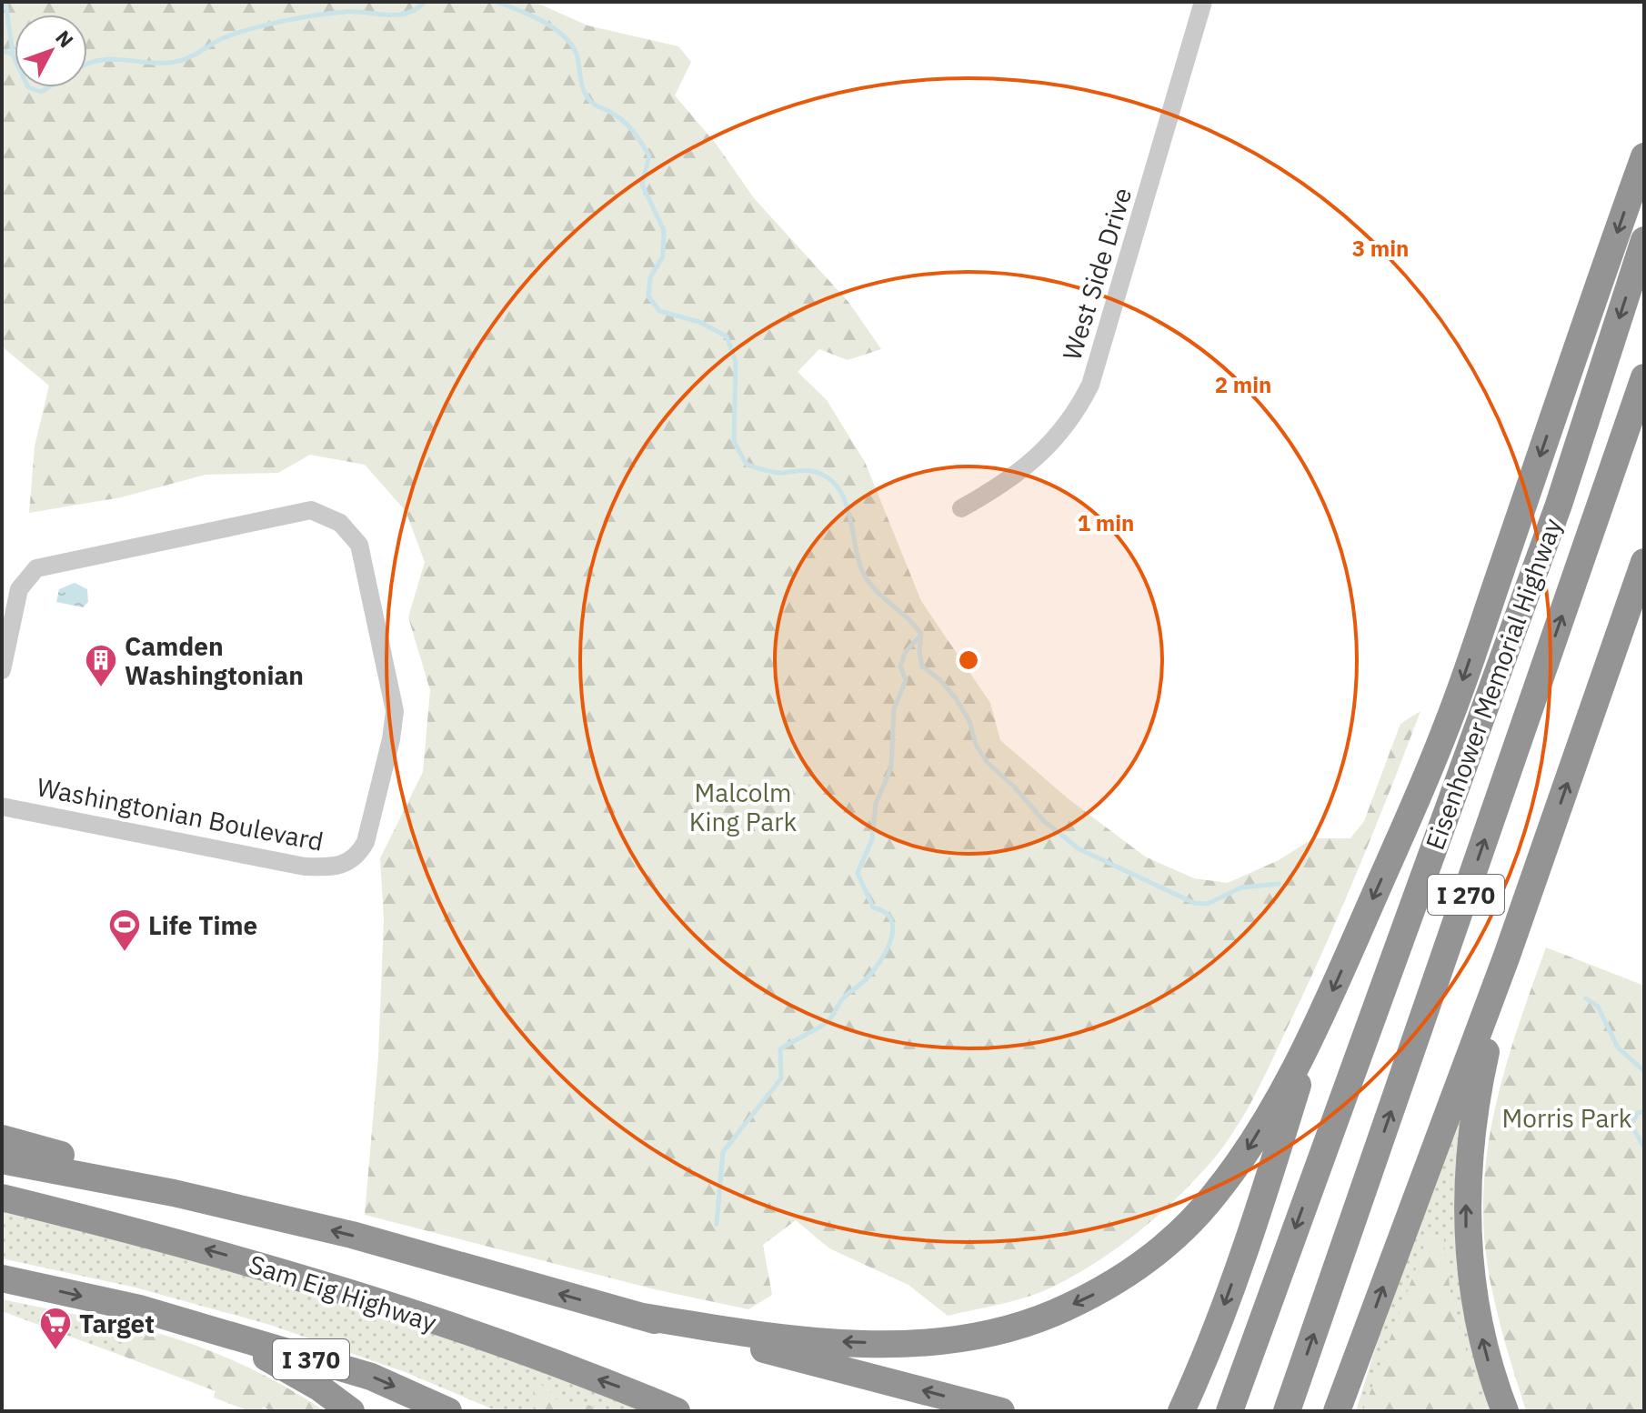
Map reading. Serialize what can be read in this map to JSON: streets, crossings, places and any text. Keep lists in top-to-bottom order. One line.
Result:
{"streets":{"highway":["Eisenhower Memorial Highway","I 270","Sam Eig Highway","I 370"],"street":["West Side Drive","Washingtonian Boulevard"]},"parks":["Malcolm King Park","Morris Park"],"places":{"building":["Camden Washingtonian"],"sports":["Life Time"],"supermarket":["Target"]},"north":"top right","rings":["3 min","2 min","1 min"]}
